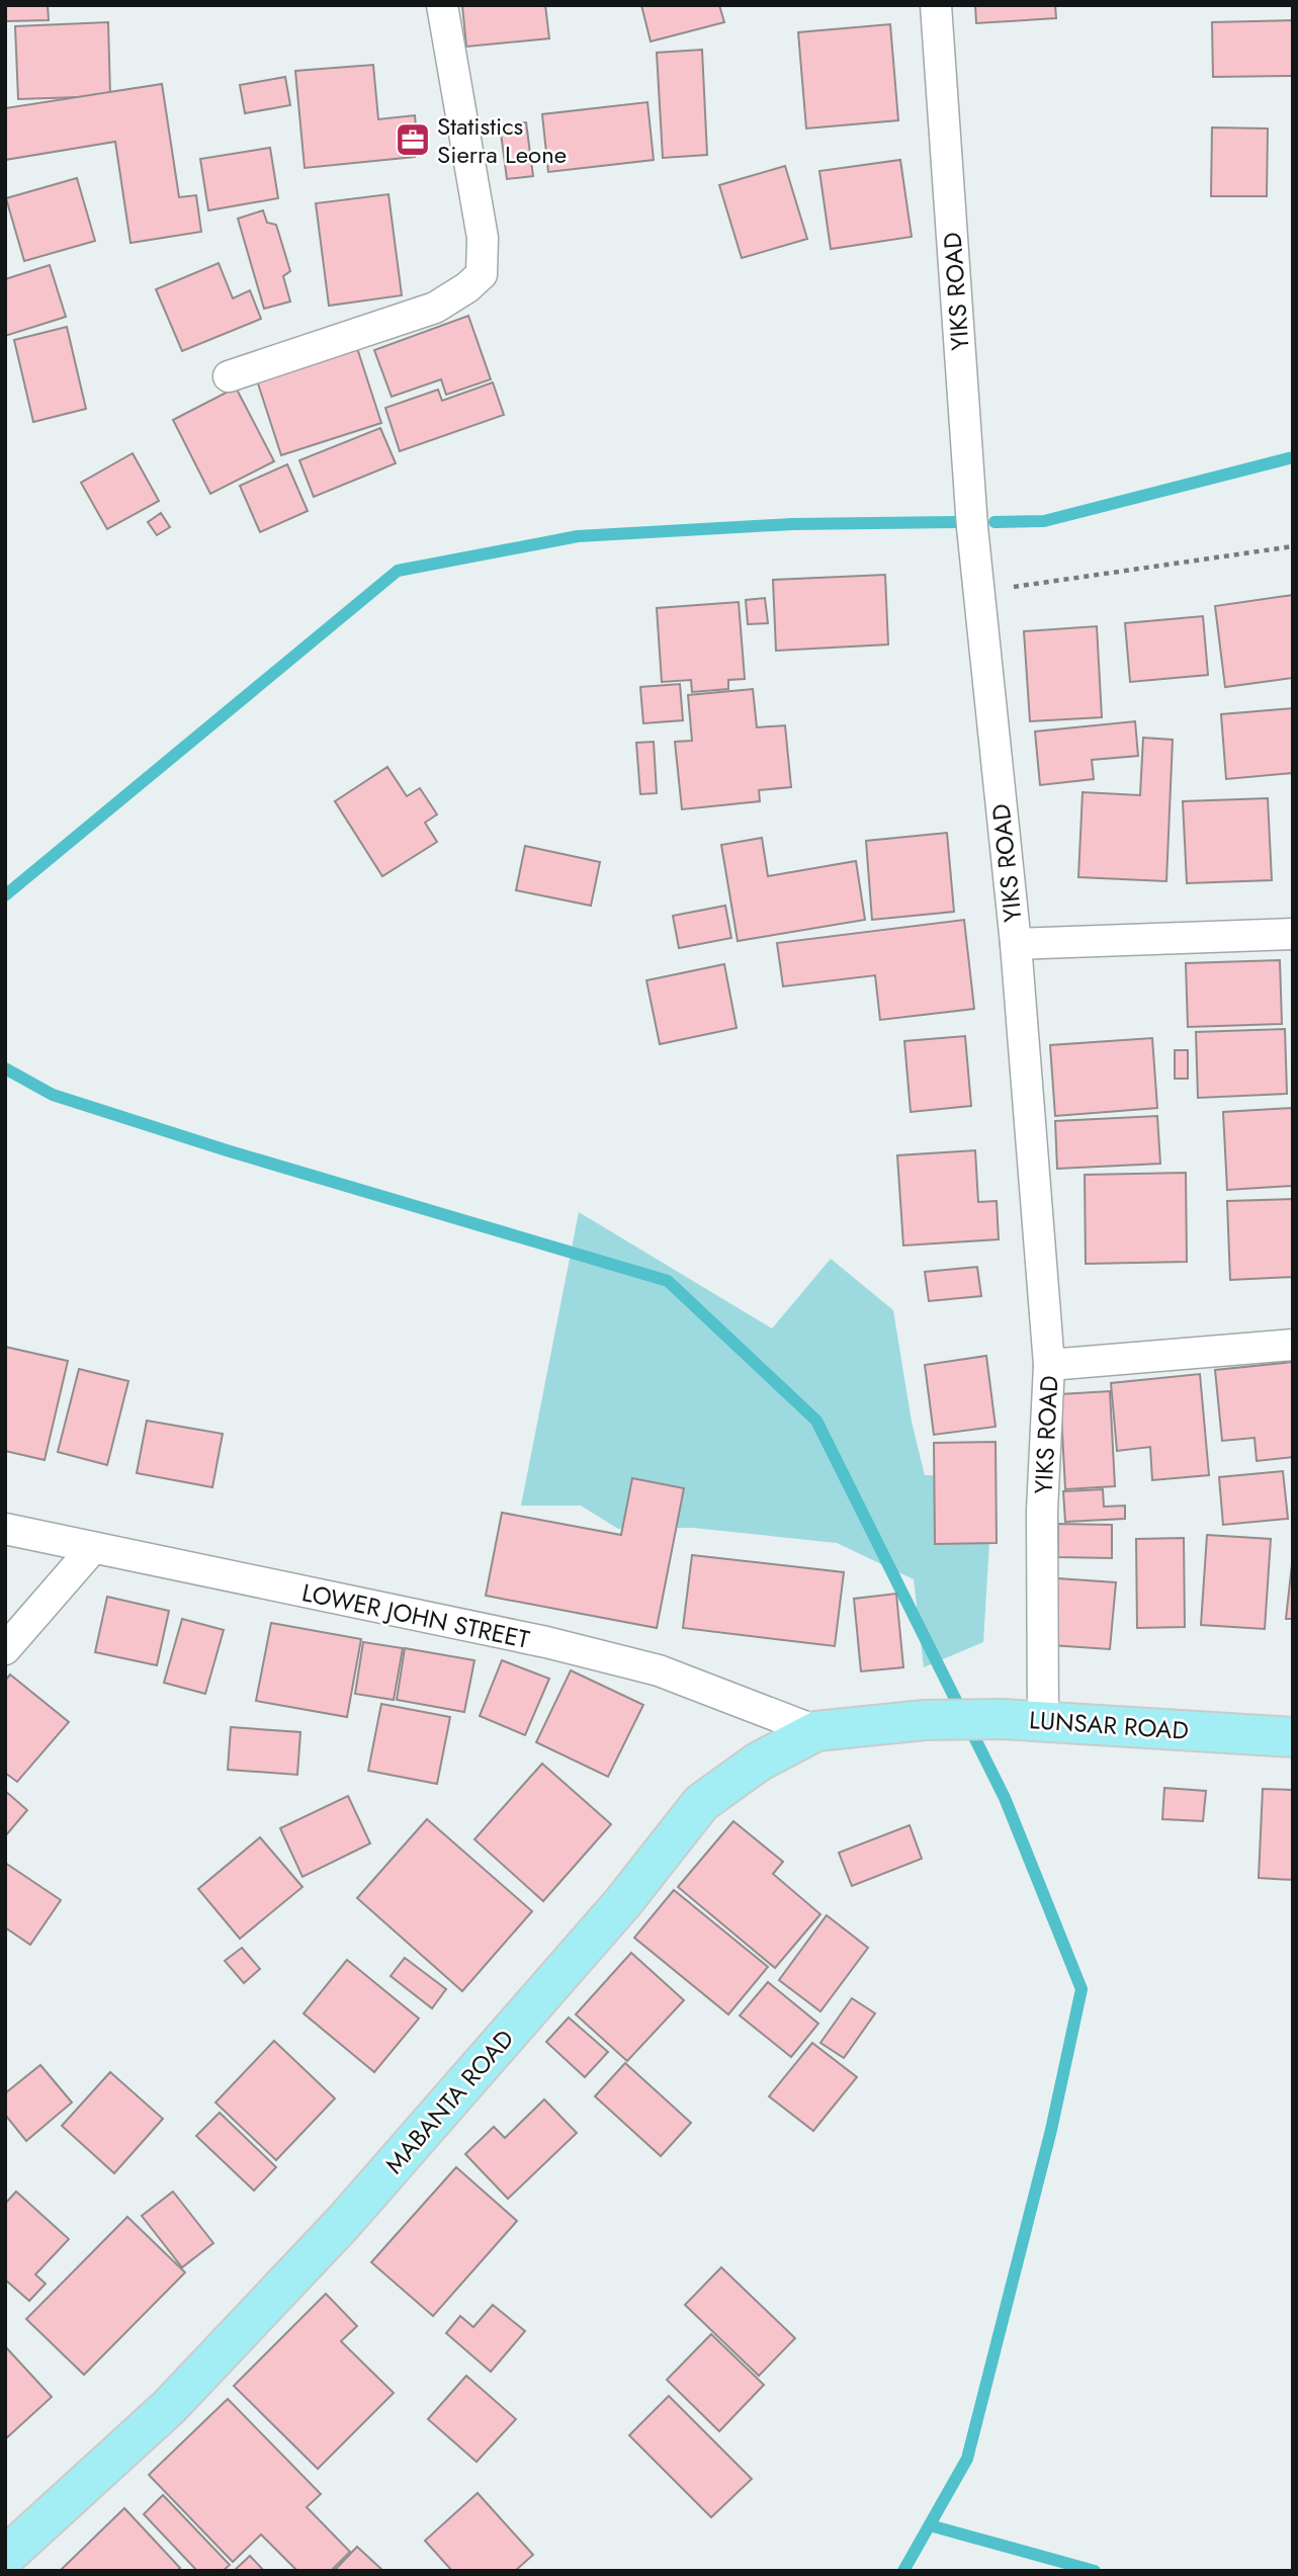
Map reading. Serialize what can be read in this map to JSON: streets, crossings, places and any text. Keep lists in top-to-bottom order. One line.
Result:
{"streets":{"main road":["LUNSAR ROAD","MABANTA ROAD"],"street":["YIKS ROAD","LOWER JOHN STREET"]},"crossings":[["YIKS ROAD","LUNSAR ROAD"],["LOWER JOHN STREET","MABANTA ROAD"],["LUNSAR ROAD","MABANTA ROAD"]],"places":{"office":["Statistics Sierra Leone"]}}
